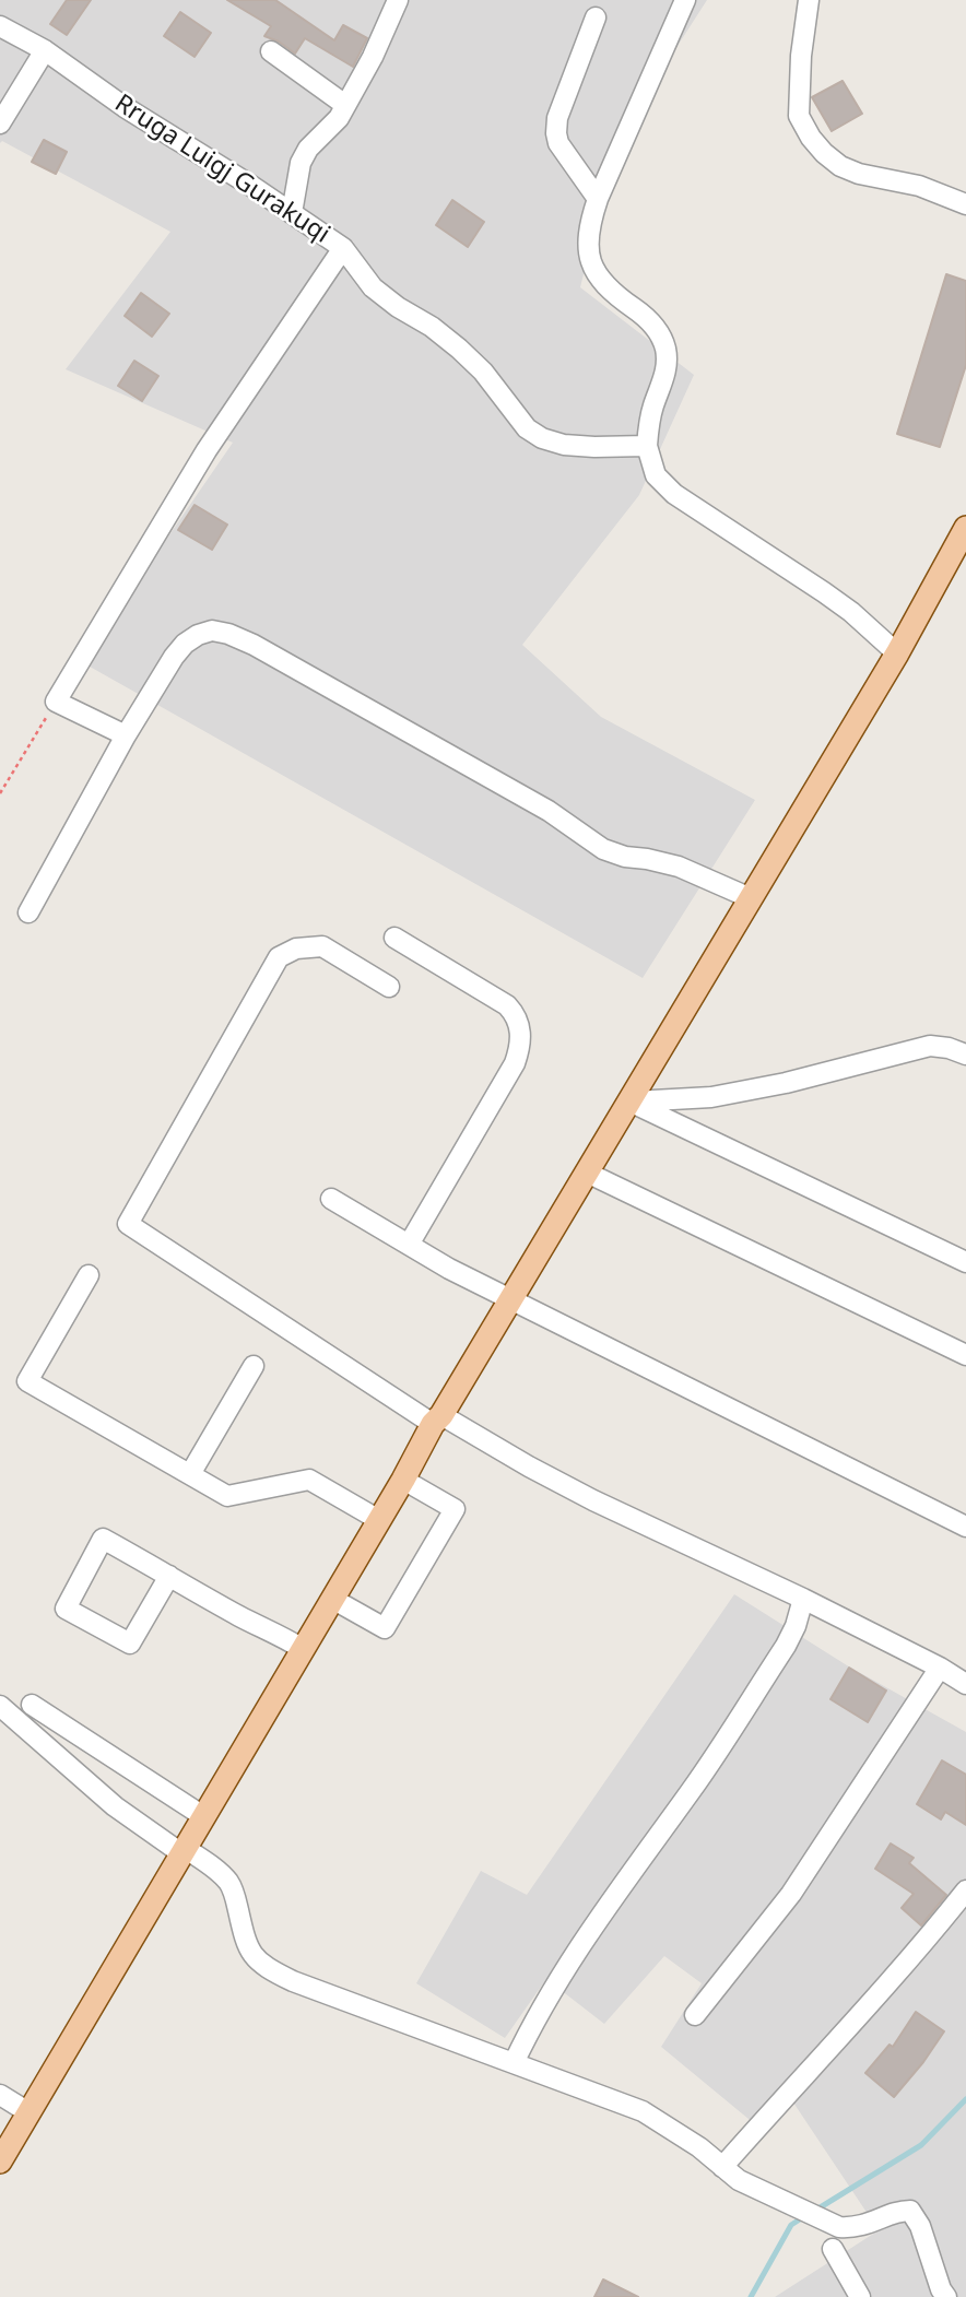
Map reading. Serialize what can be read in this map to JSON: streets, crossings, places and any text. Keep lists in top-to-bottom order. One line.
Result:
{"streets":{"street":["Rruga Luigj Gurakuqi"]}}
